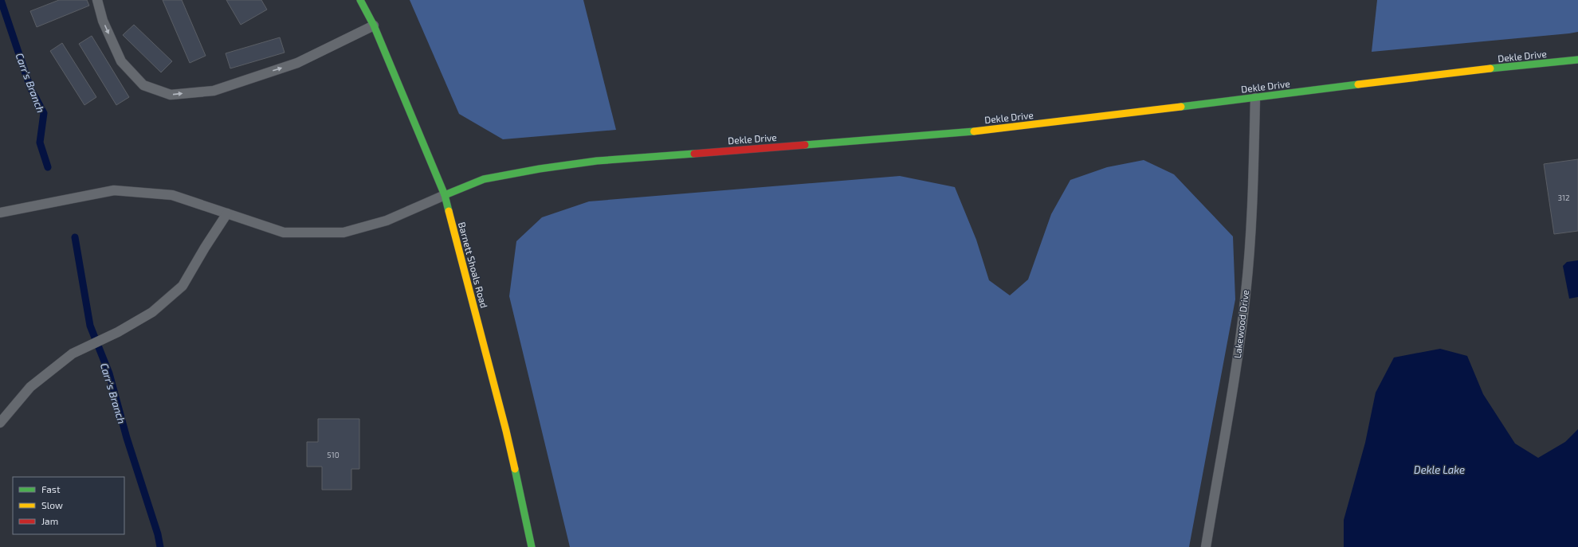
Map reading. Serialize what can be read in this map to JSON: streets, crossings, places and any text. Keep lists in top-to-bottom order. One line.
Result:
{"streets":{"street":["Dekle Drive","Barnett Shoals Road"],"lane":["Lakewood Drive"]},"crossings":[["Dekle Drive","Barnett Shoals Road"],["Dekle Drive","Lakewood Drive"]],"water":["Carr's Branch","Dekle Lake"],"house_numbers":["312","510"],"legend":["Fast","Slow","Jam"]}
